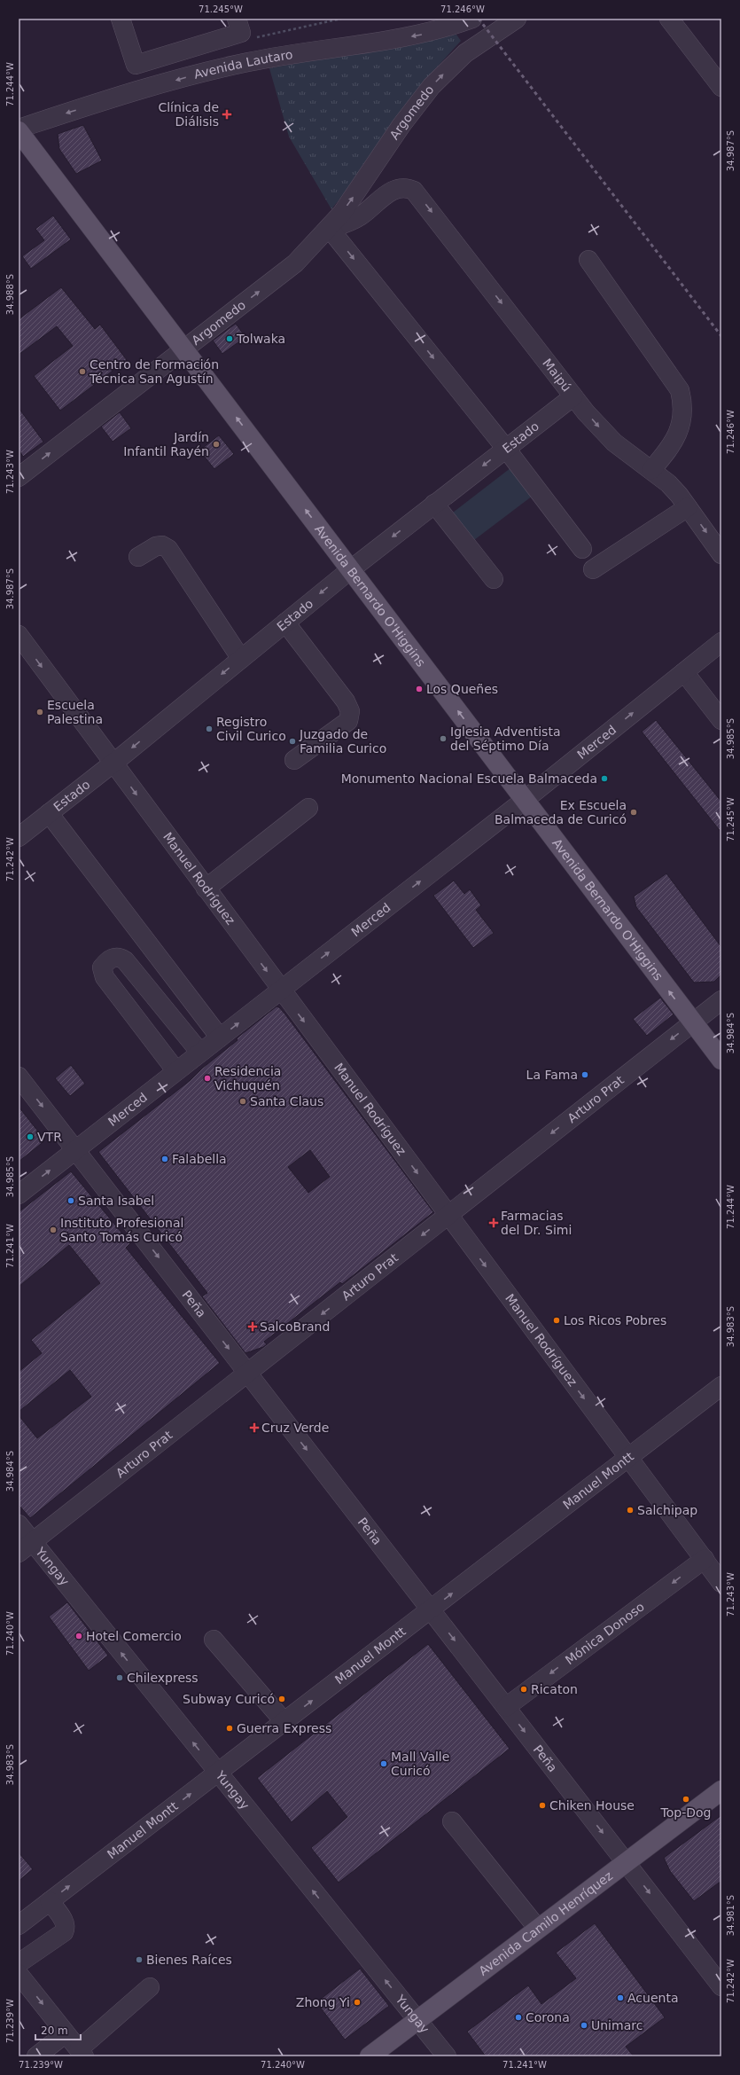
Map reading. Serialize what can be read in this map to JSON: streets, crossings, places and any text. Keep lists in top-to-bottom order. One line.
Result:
{"streets":{"main road":["Avenida Bernardo O'Higgins","Avenida Camilo Henríquez"],"street":["Avenida Lautaro","Argomedo","Maipú","Estado","Merced","Manuel Rodríguez","Arturo Prat","Peña","Manuel Montt","Yungay","Mónica Donoso"]},"crossings":[["Argomedo","Maipú"],["Argomedo","Avenida Bernardo O'Higgins"],["Maipú","Estado"],["Estado","Avenida Bernardo O'Higgins"],["Estado","Manuel Rodríguez"],["Avenida Bernardo O'Higgins","Merced"],["Avenida Bernardo O'Higgins","Arturo Prat"],["Merced","Manuel Rodríguez"],["Merced","Peña"],["Manuel Rodríguez","Arturo Prat"],["Manuel Rodríguez","Manuel Montt"],["Manuel Rodríguez","Mónica Donoso"],["Arturo Prat","Peña"],["Arturo Prat","Yungay"],["Peña","Manuel Montt"],["Peña","Mónica Donoso"],["Peña","Avenida Camilo Henríquez"],["Manuel Montt","Yungay"],["Yungay","Avenida Camilo Henríquez"]],"one_way":["Avenida Lautaro","Argomedo","Estado","Avenida Bernardo O'Higgins","Merced","Manuel Rodríguez","Arturo Prat","Peña","Manuel Montt","Mónica Donoso"],"places":{"health":["Clínica de Diálisis","Farmacias del Dr. Simi","SalcoBrand","Cruz Verde"],"other":["Tolwaka","Centro de Formación Técnica San Agustín","Jardín Infantil Rayén","Los Queñes","Escuela Palestina","Registro Civil Curico","Iglesia Adventista del Séptimo Día","Juzgado de Familia Curico","Monumento Nacional Escuela Balmaceda","Ex Escuela Balmaceda de Curicó","La Fama","Residencia Vichuquén","Santa Claus","VTR","Falabella","Santa Isabel","Instituto Profesional Santo Tomás Curicó","Los Ricos Pobres","Salchipap","Hotel Comercio","Chilexpress","Ricaton","Subway Curicó","Guerra Express","Mall Valle Curicó","Top-Dog","Chiken House","Bienes Raíces","Acuenta","Zhong Yi","Corona","Unimarc"]},"scale_bar":"20 m","coordinates":["71.245°W","71.246°W","71.244°W","34.987°S","34.988°S","71.243°W","34.985°S","71.242°W","34.984°S","71.241°W","34.983°S","71.240°W","34.981°S","71.239°W"]}
